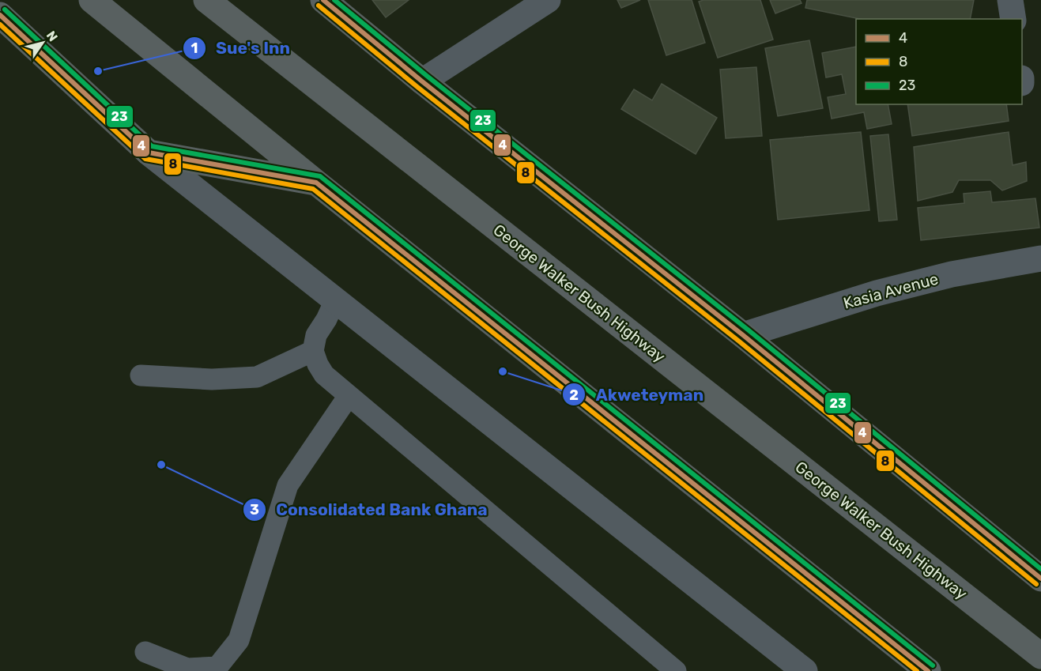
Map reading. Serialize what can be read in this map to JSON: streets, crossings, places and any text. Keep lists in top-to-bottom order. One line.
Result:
{"streets":{"highway":["George Walker Bush Highway"],"street":["Kasia Avenue"]},"places":["Sue's Inn","Akweteyman","Consolidated Bank Ghana"],"lines":["transit line 4","transit line 23","transit line 8"],"legend":["4","8","23"],"north":"top right"}
